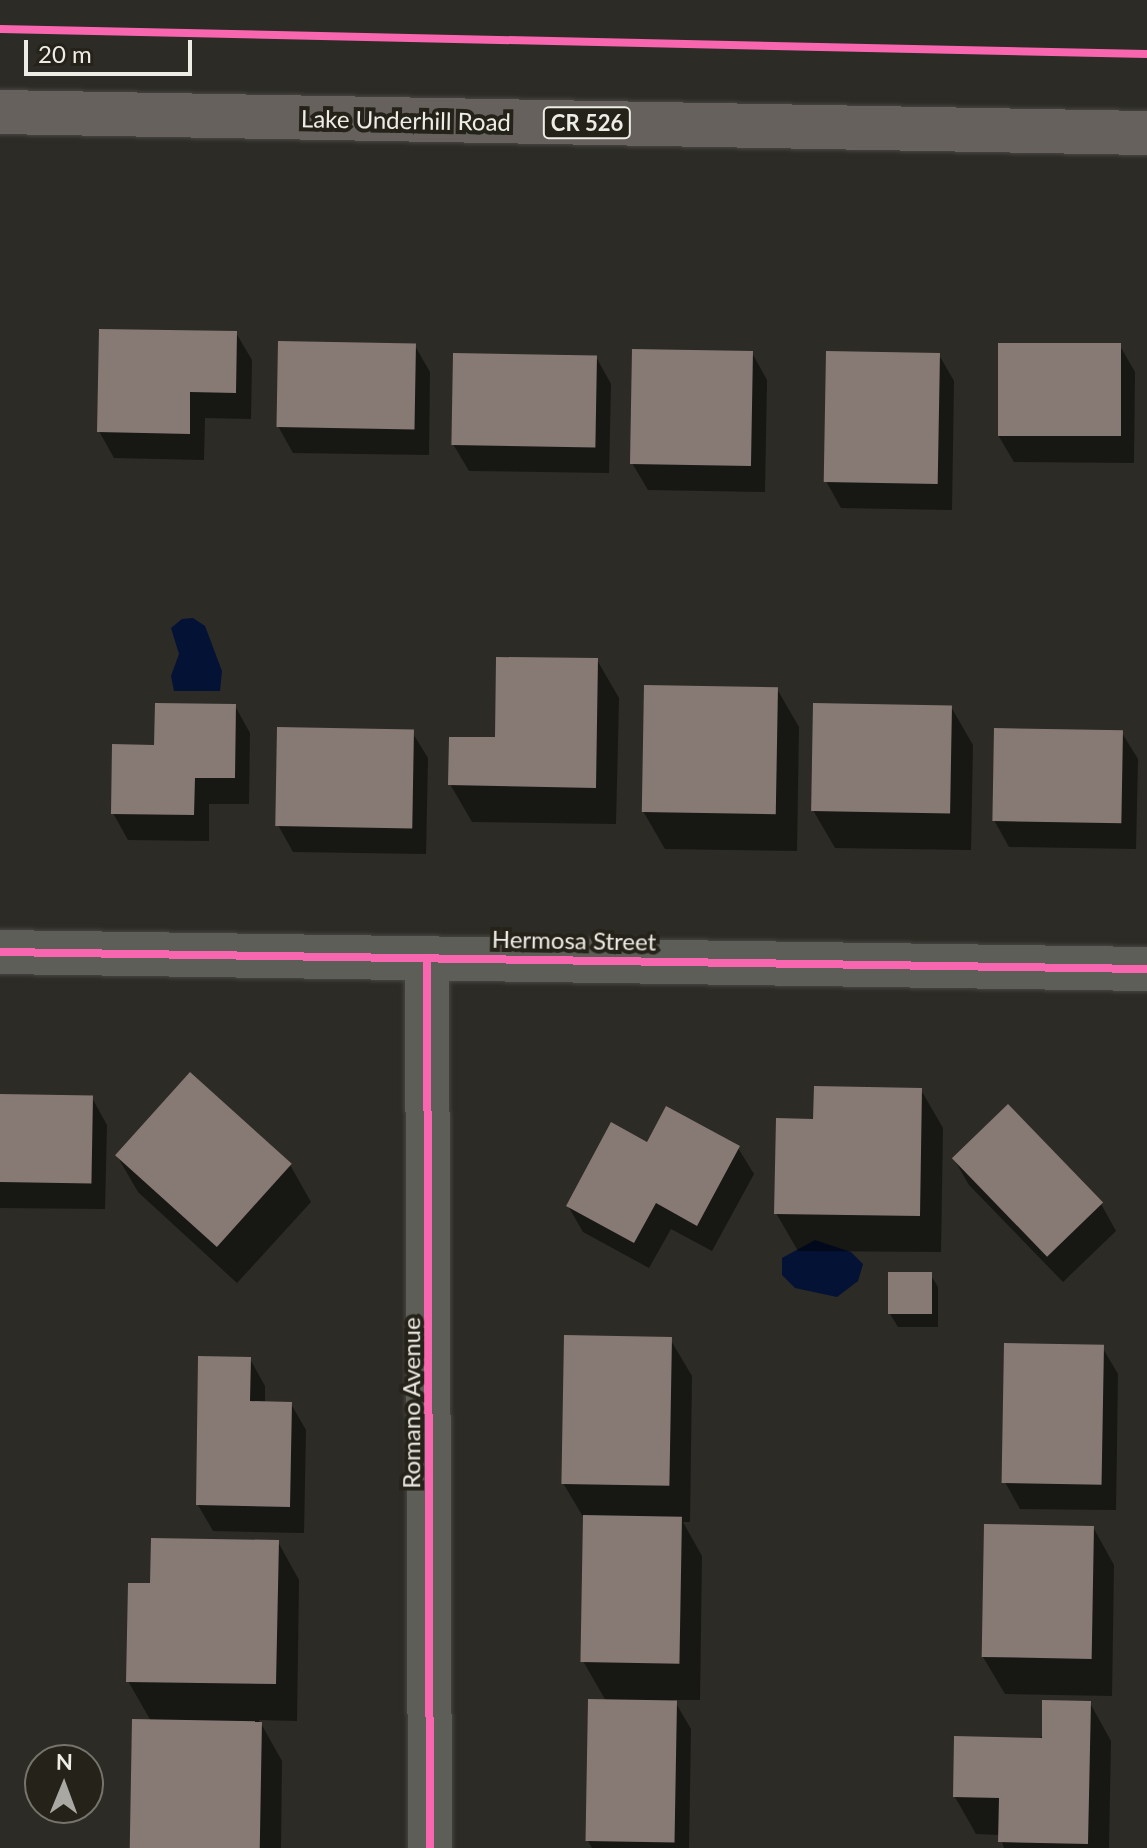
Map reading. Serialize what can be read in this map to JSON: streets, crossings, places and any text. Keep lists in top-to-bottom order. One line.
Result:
{"streets":{"main road":["Lake Underhill Road","CR 526"],"street":["Hermosa Street","Romano Avenue"]},"crossings":[["Hermosa Street","Romano Avenue"]],"scale_bar":"20 m","north":"top"}
